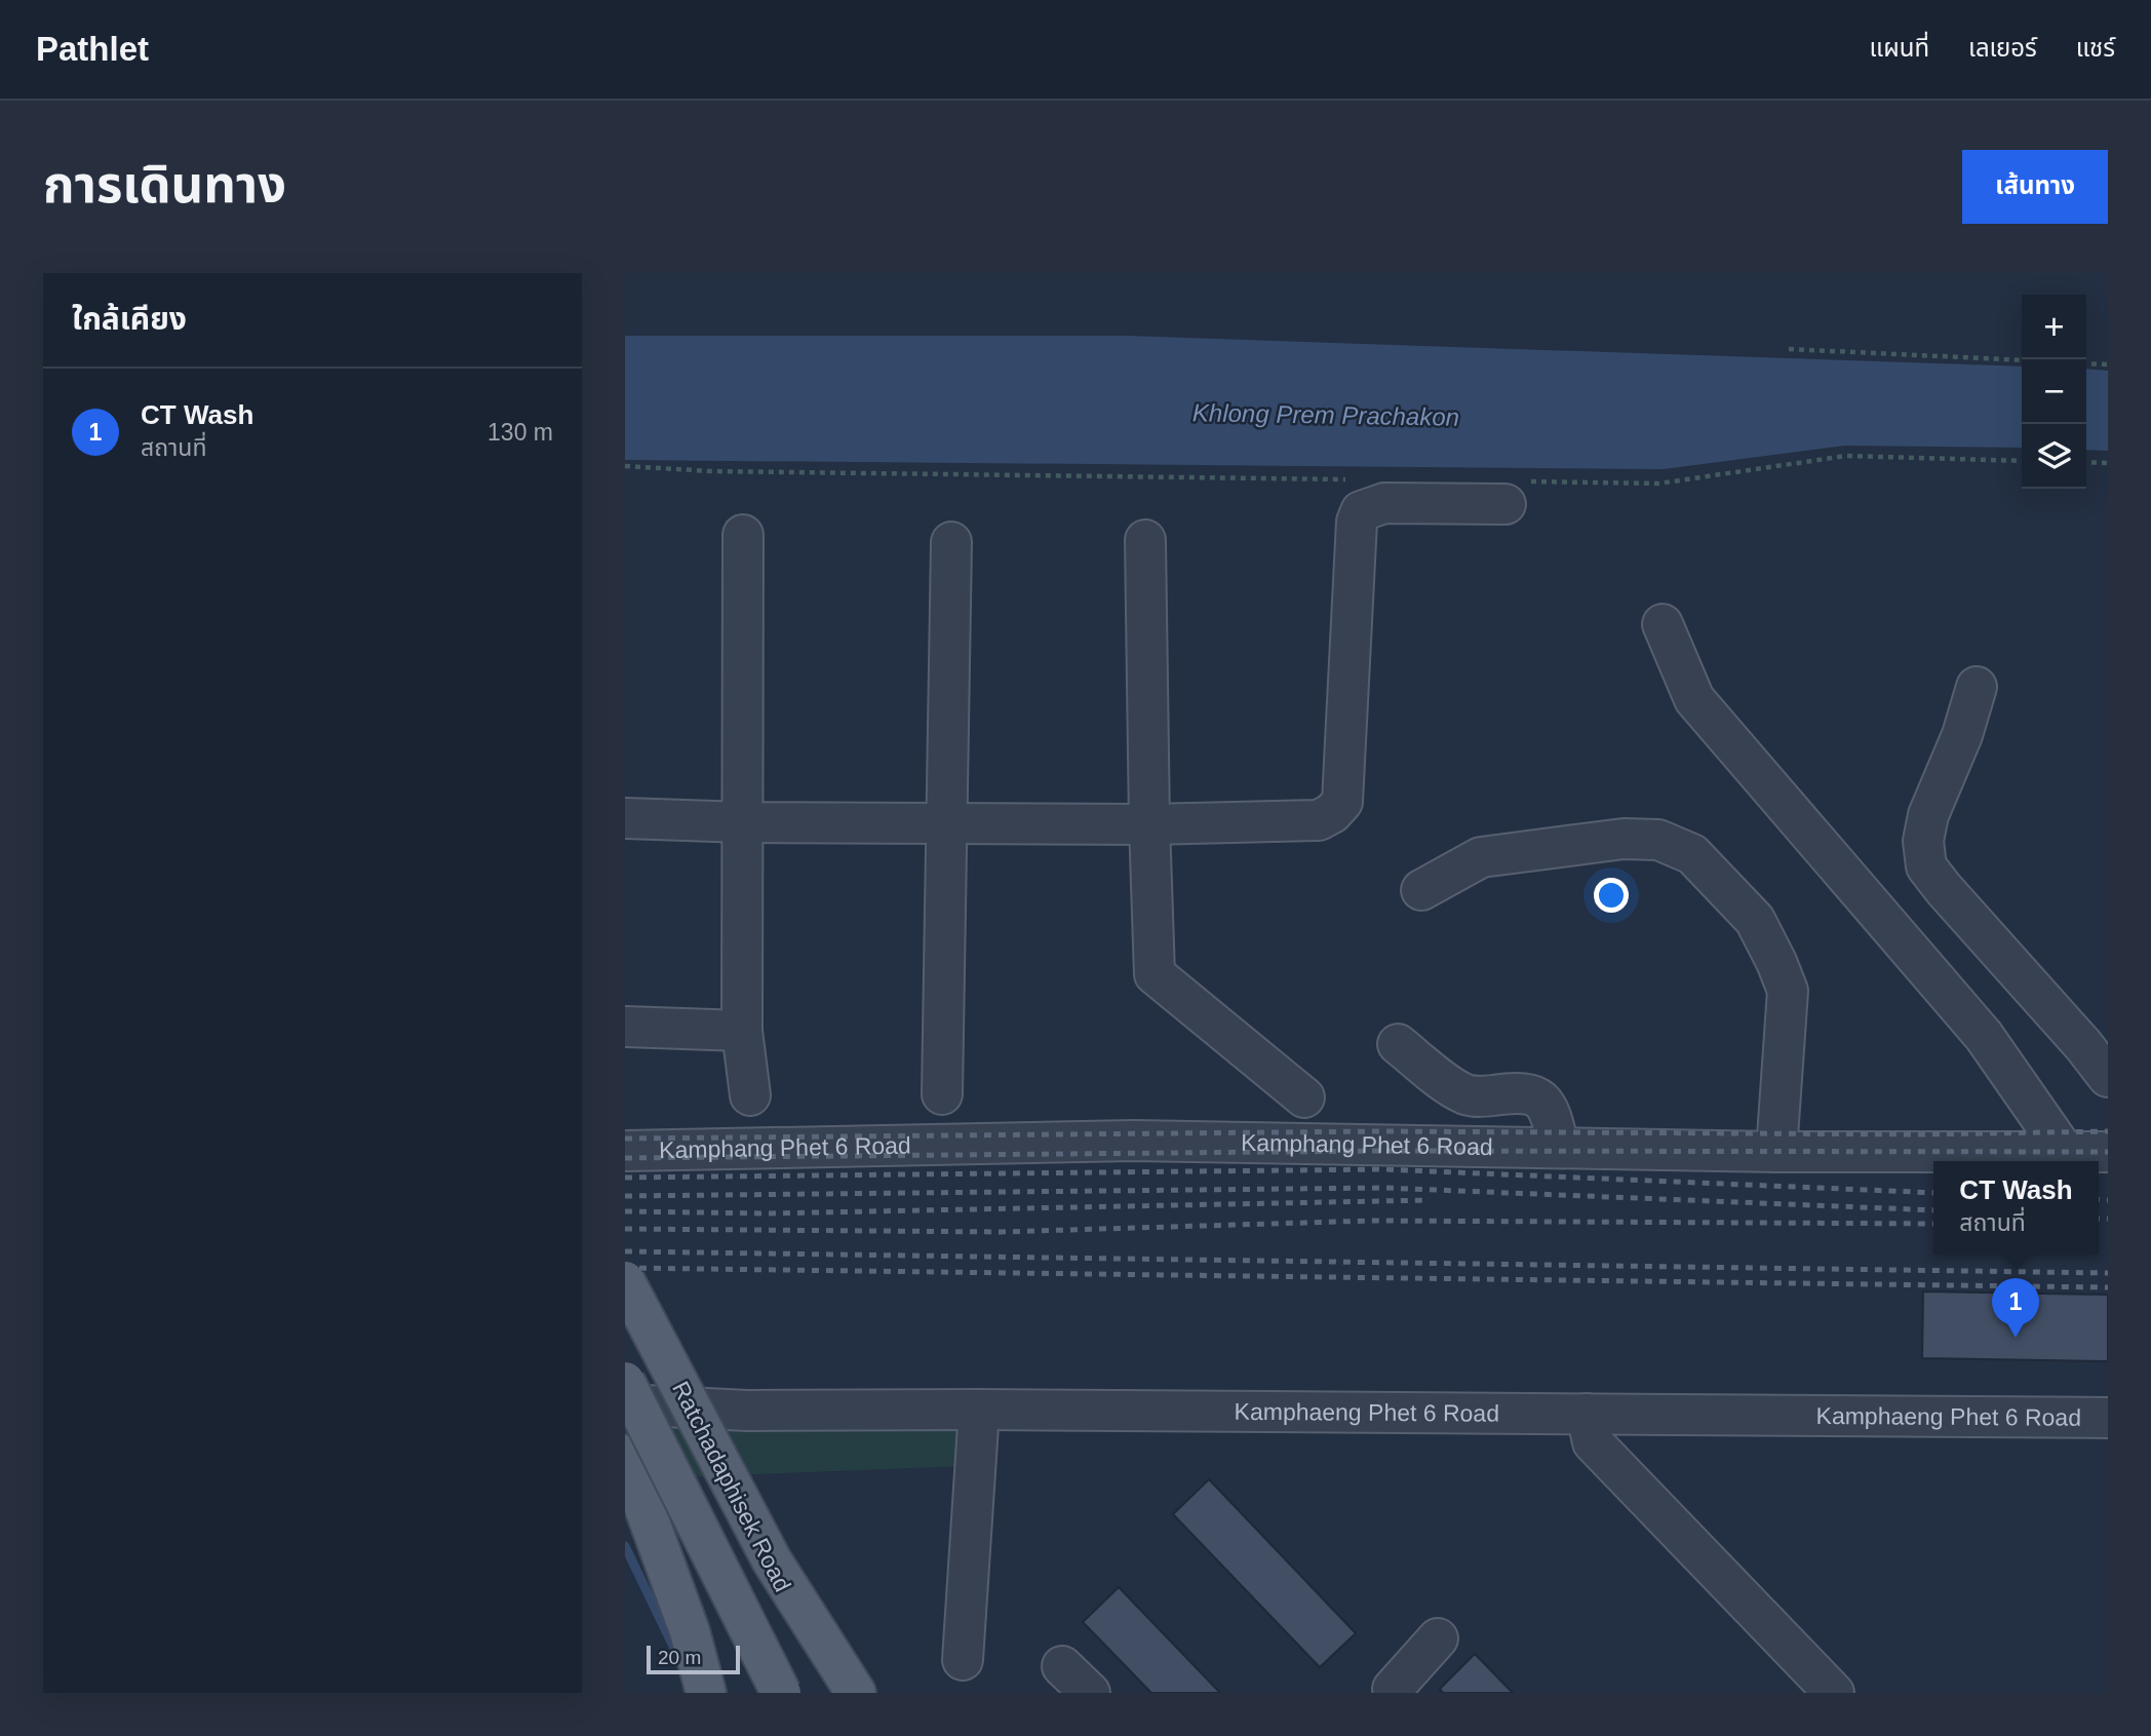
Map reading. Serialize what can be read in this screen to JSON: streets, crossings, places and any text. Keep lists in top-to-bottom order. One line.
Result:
{"streets":{"main road":["Ratchadaphisek Road"],"street":["Kamphang Phet 6 Road","Kamphaeng Phet 6 Road"]},"water":["Khlong Prem Prachakon"],"scale_bar":"20 m","page":{"header":"Pathlet","nav":["แผนที่","เลเยอร์","แชร์"],"title":"การเดินทาง","buttons":"เส้นทาง","heading":"ใกล้เคียง","map_buttons":["+","−"],"list":[{"mark":"1","name":"CT Wash","note":"สถานที่","value":"130 m"}],"popup":["CT Wash","สถานที่"],"pins":"1","scale":"20 m"}}
